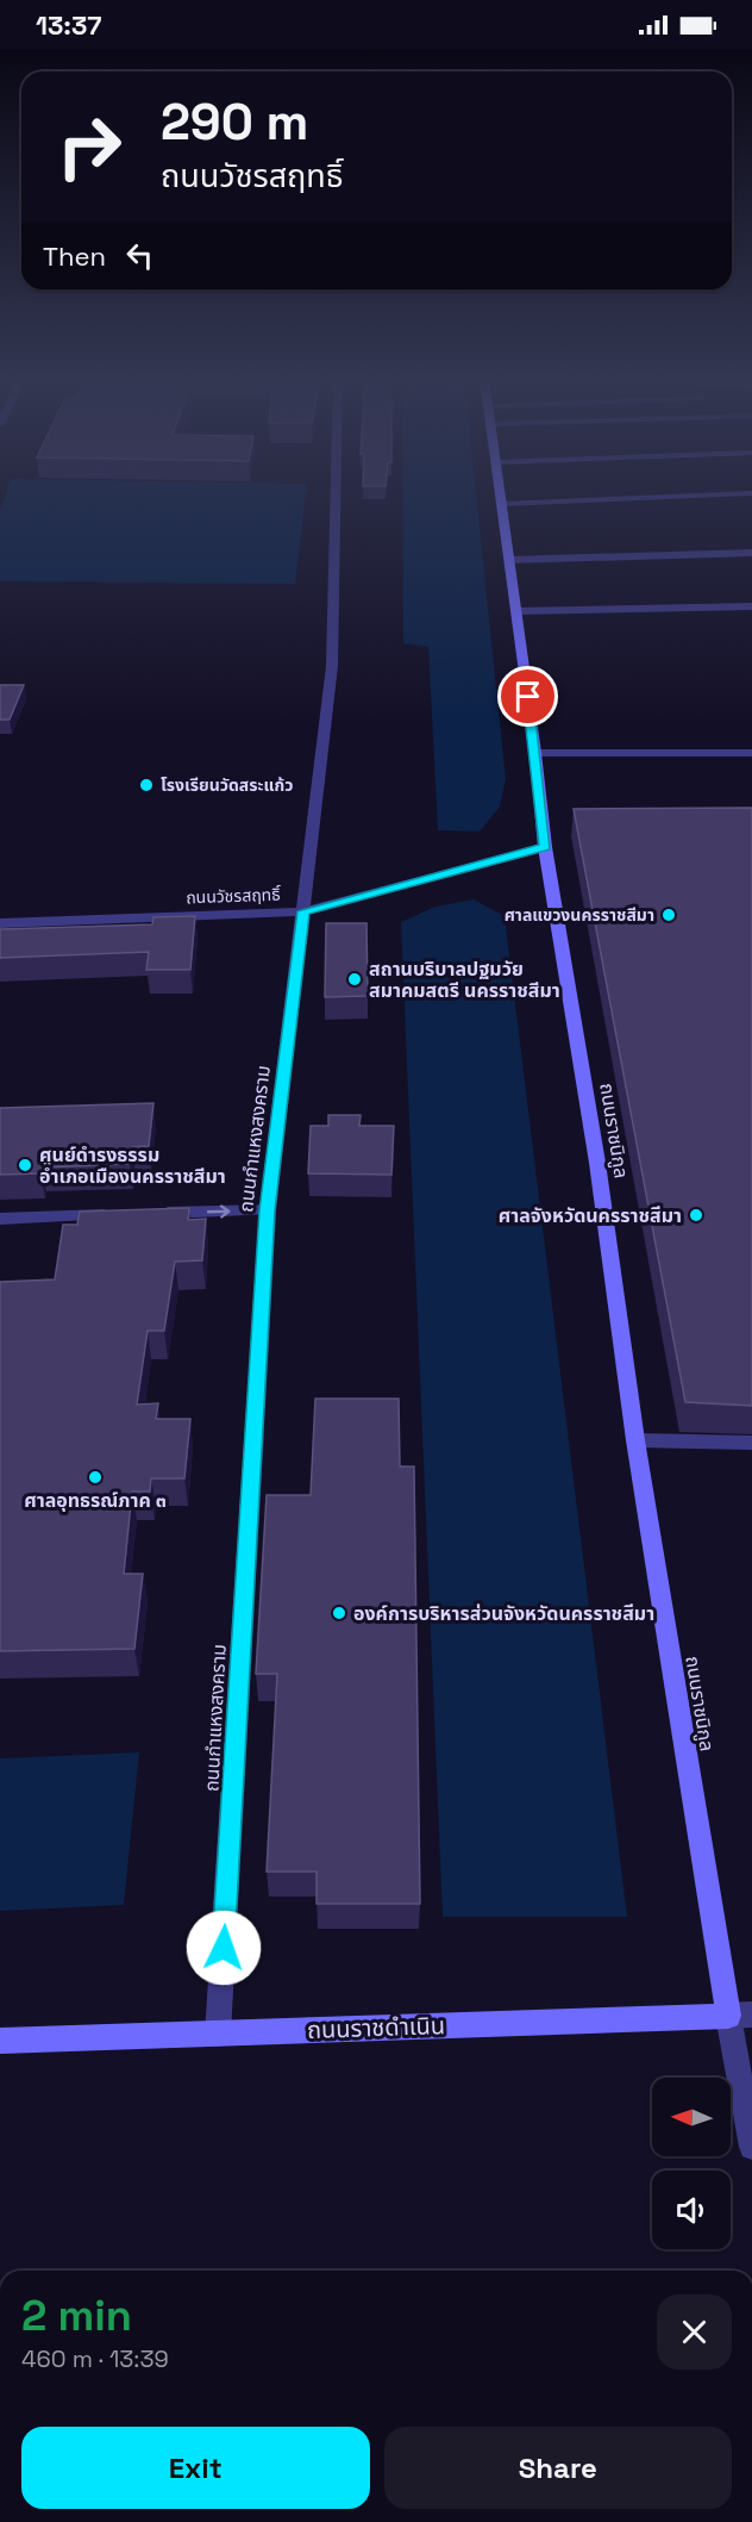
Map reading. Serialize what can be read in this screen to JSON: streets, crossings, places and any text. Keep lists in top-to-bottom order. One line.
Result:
{"streets":{"main road":["ถนนราชนิกูล","ถนนราชดำเนิน"],"street":["ถนนวัชรสฤทธิ์","ถนนกำแหงสงคราม"]},"crossings":[["ถนนวัชรสฤทธิ์","ถนนราชนิกูล"],["ถนนวัชรสฤทธิ์","ถนนกำแหงสงคราม"],["ถนนราชนิกูล","ถนนราชดำเนิน"],["ถนนกำแหงสงคราม","ถนนราชดำเนิน"]],"places":["โรงเรียนวัดสระแก้ว","ศาลแขวงนครราชสีมา","สถานบริบาลปฐมวัย สมาคมสตรี นครราชสีมา","ศูนย์ดำรงธรรม อำเภอเมืองนครราชสีมา","ศาลจังหวัดนครราชสีมา","ศาลอุทธรณ์ภาค ๓","องค์การบริหารส่วนจังหวัดนครราชสีมา"],"north":"left","page":{"status":"13:37","turn":["290 m","ถนนวัชรสฤทธิ์"],"then":"Then","heading":["2 min","460 m · 13:39"],"buttons":["Exit","Share"]}}
